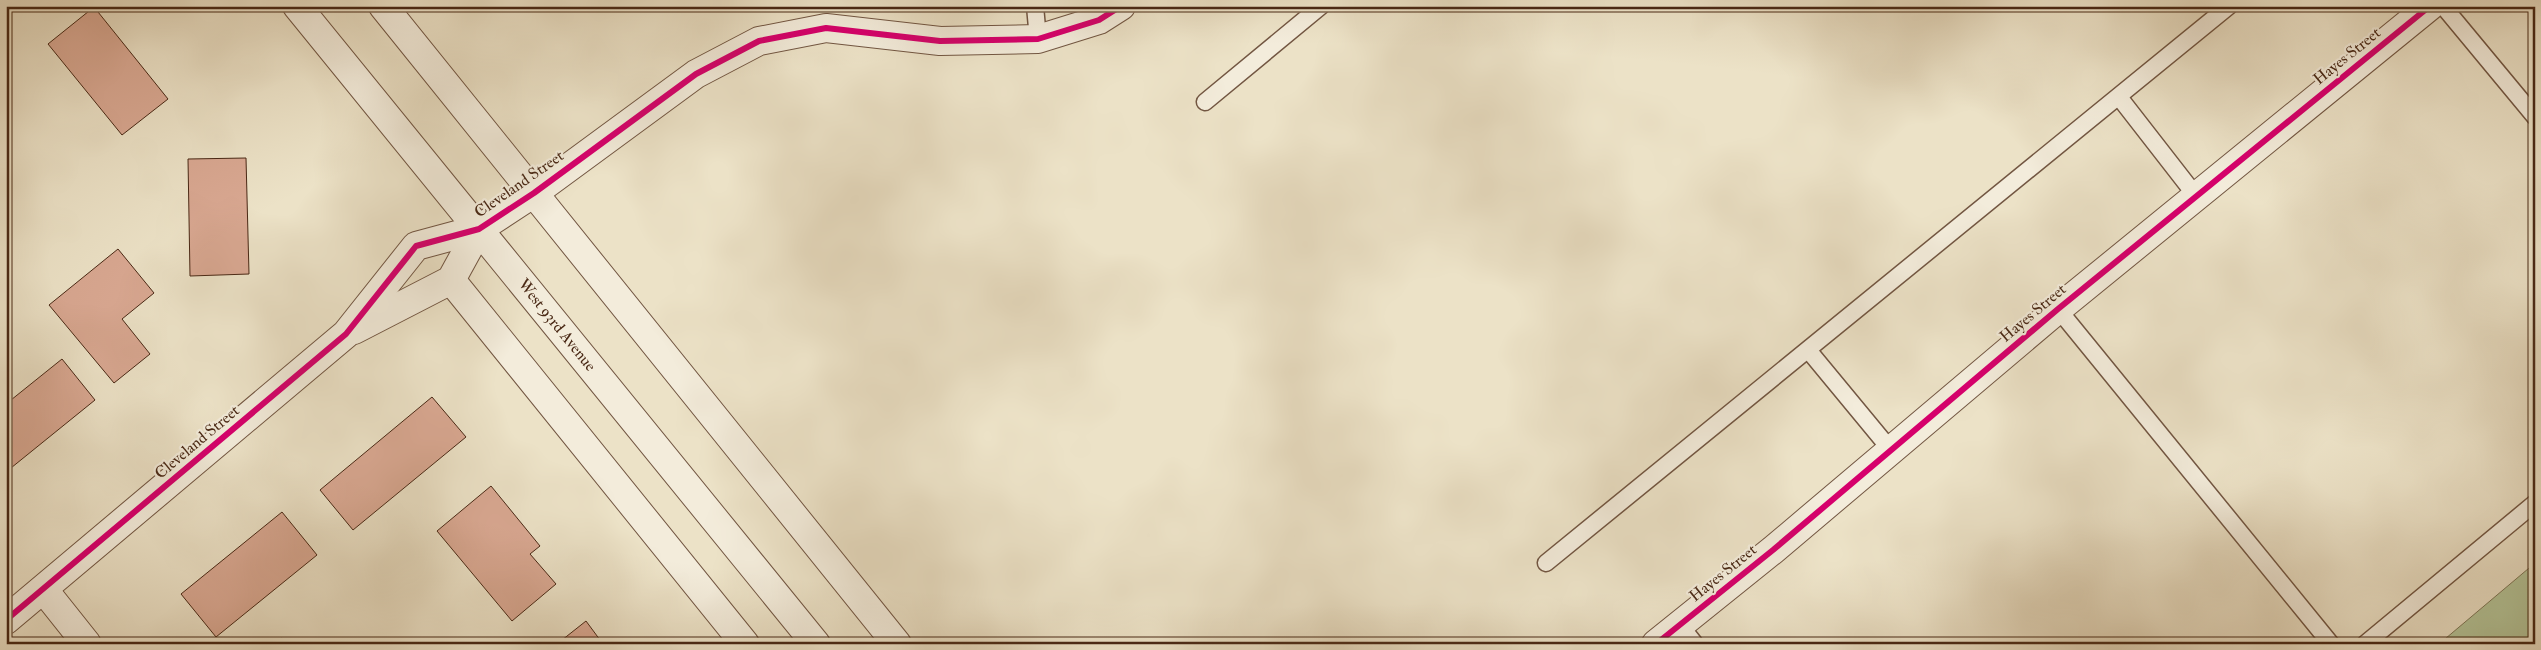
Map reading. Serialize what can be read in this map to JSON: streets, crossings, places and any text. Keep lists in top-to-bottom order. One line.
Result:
{"streets":{"street":["Hayes Street","Cleveland Street","West 93rd Avenue"]},"crossings":[["Cleveland Street","West 93rd Avenue"]]}
